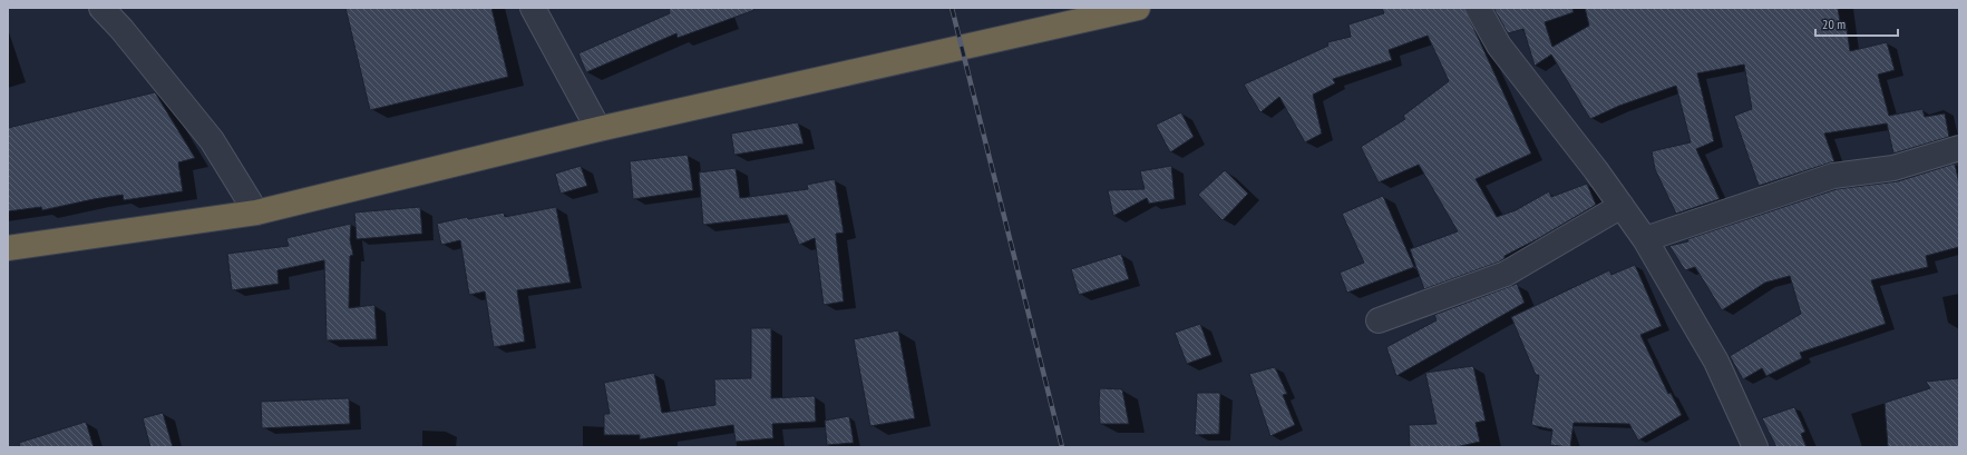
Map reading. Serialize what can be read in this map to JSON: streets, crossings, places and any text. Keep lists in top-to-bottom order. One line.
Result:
{"scale_bar":"20 m"}
